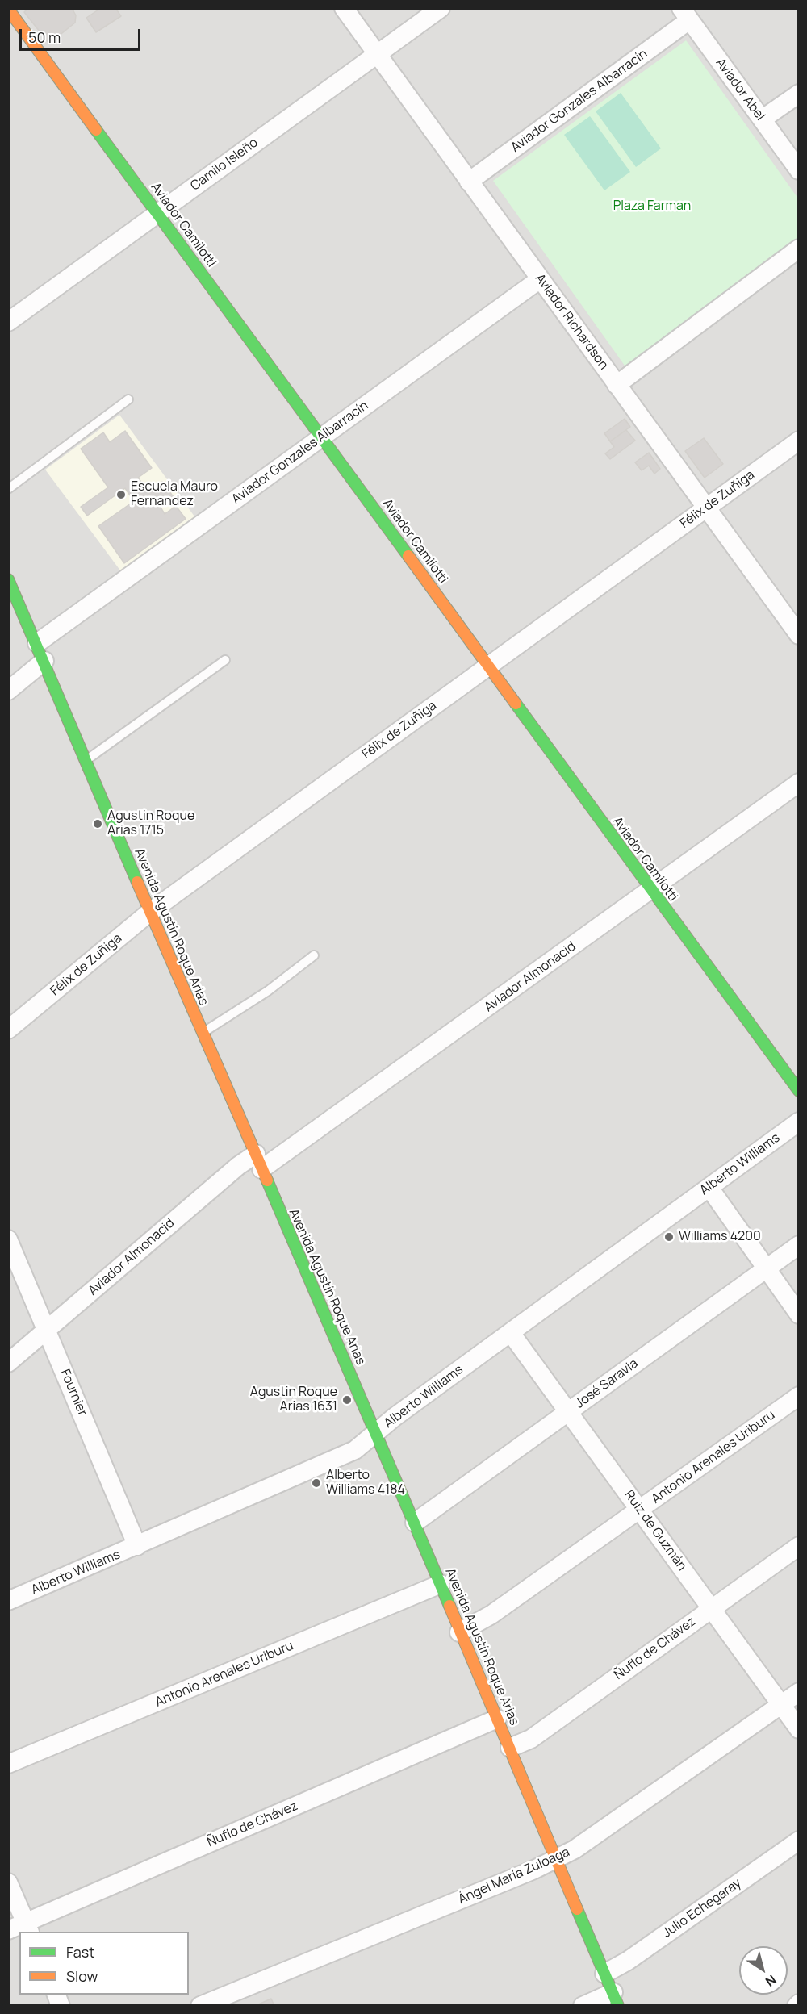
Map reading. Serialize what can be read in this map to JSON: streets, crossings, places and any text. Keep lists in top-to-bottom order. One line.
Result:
{"streets":{"main road":["Aviador Camilotti","Avenida Agustín Roque Arias"],"street":["Aviador Abel","Aviador Gonzales Albarracín","Camilo Isleño","Aviador Richardson","Félix de Zuñiga","Aviador Almonacid","Alberto Williams","José Saravia","Fournier","Antonio Arenales Uriburu","Ruiz de Guzmán","Ñuflo de Chávez","Ángel María Zuloaga","Julio Echegaray"]},"crossings":[["Aviador Abel","Aviador Gonzales Albarracín"],["Aviador Gonzales Albarracín","Aviador Camilotti"],["Aviador Gonzales Albarracín","Aviador Richardson"],["Aviador Gonzales Albarracín","Avenida Agustín Roque Arias"],["Camilo Isleño","Aviador Camilotti"],["Camilo Isleño","Aviador Richardson"],["Aviador Camilotti","Félix de Zuñiga"],["Aviador Camilotti","Aviador Almonacid"],["Aviador Richardson","Félix de Zuñiga"],["Félix de Zuñiga","Avenida Agustín Roque Arias"],["Avenida Agustín Roque Arias","Aviador Almonacid"],["Avenida Agustín Roque Arias","Alberto Williams"],["Avenida Agustín Roque Arias","José Saravia"],["Avenida Agustín Roque Arias","Antonio Arenales Uriburu"],["Avenida Agustín Roque Arias","Ñuflo de Chávez"],["Avenida Agustín Roque Arias","Ángel María Zuloaga"],["Avenida Agustín Roque Arias","Julio Echegaray"],["Aviador Almonacid","Fournier"],["Alberto Williams","Fournier"],["Alberto Williams","Ruiz de Guzmán"],["José Saravia","Ruiz de Guzmán"],["Antonio Arenales Uriburu","Ruiz de Guzmán"],["Ruiz de Guzmán","Ñuflo de Chávez"],["Ruiz de Guzmán","Ángel María Zuloaga"]],"parks":["Plaza Farman"],"places":["Escuela Mauro Fernandez","Agustin Roque Arias 1715","Williams 4200","Agustin Roque Arias 1631","Alberto Williams 4184"],"legend":["Fast","Slow"],"scale_bar":"50 m","north":"bottom right"}
